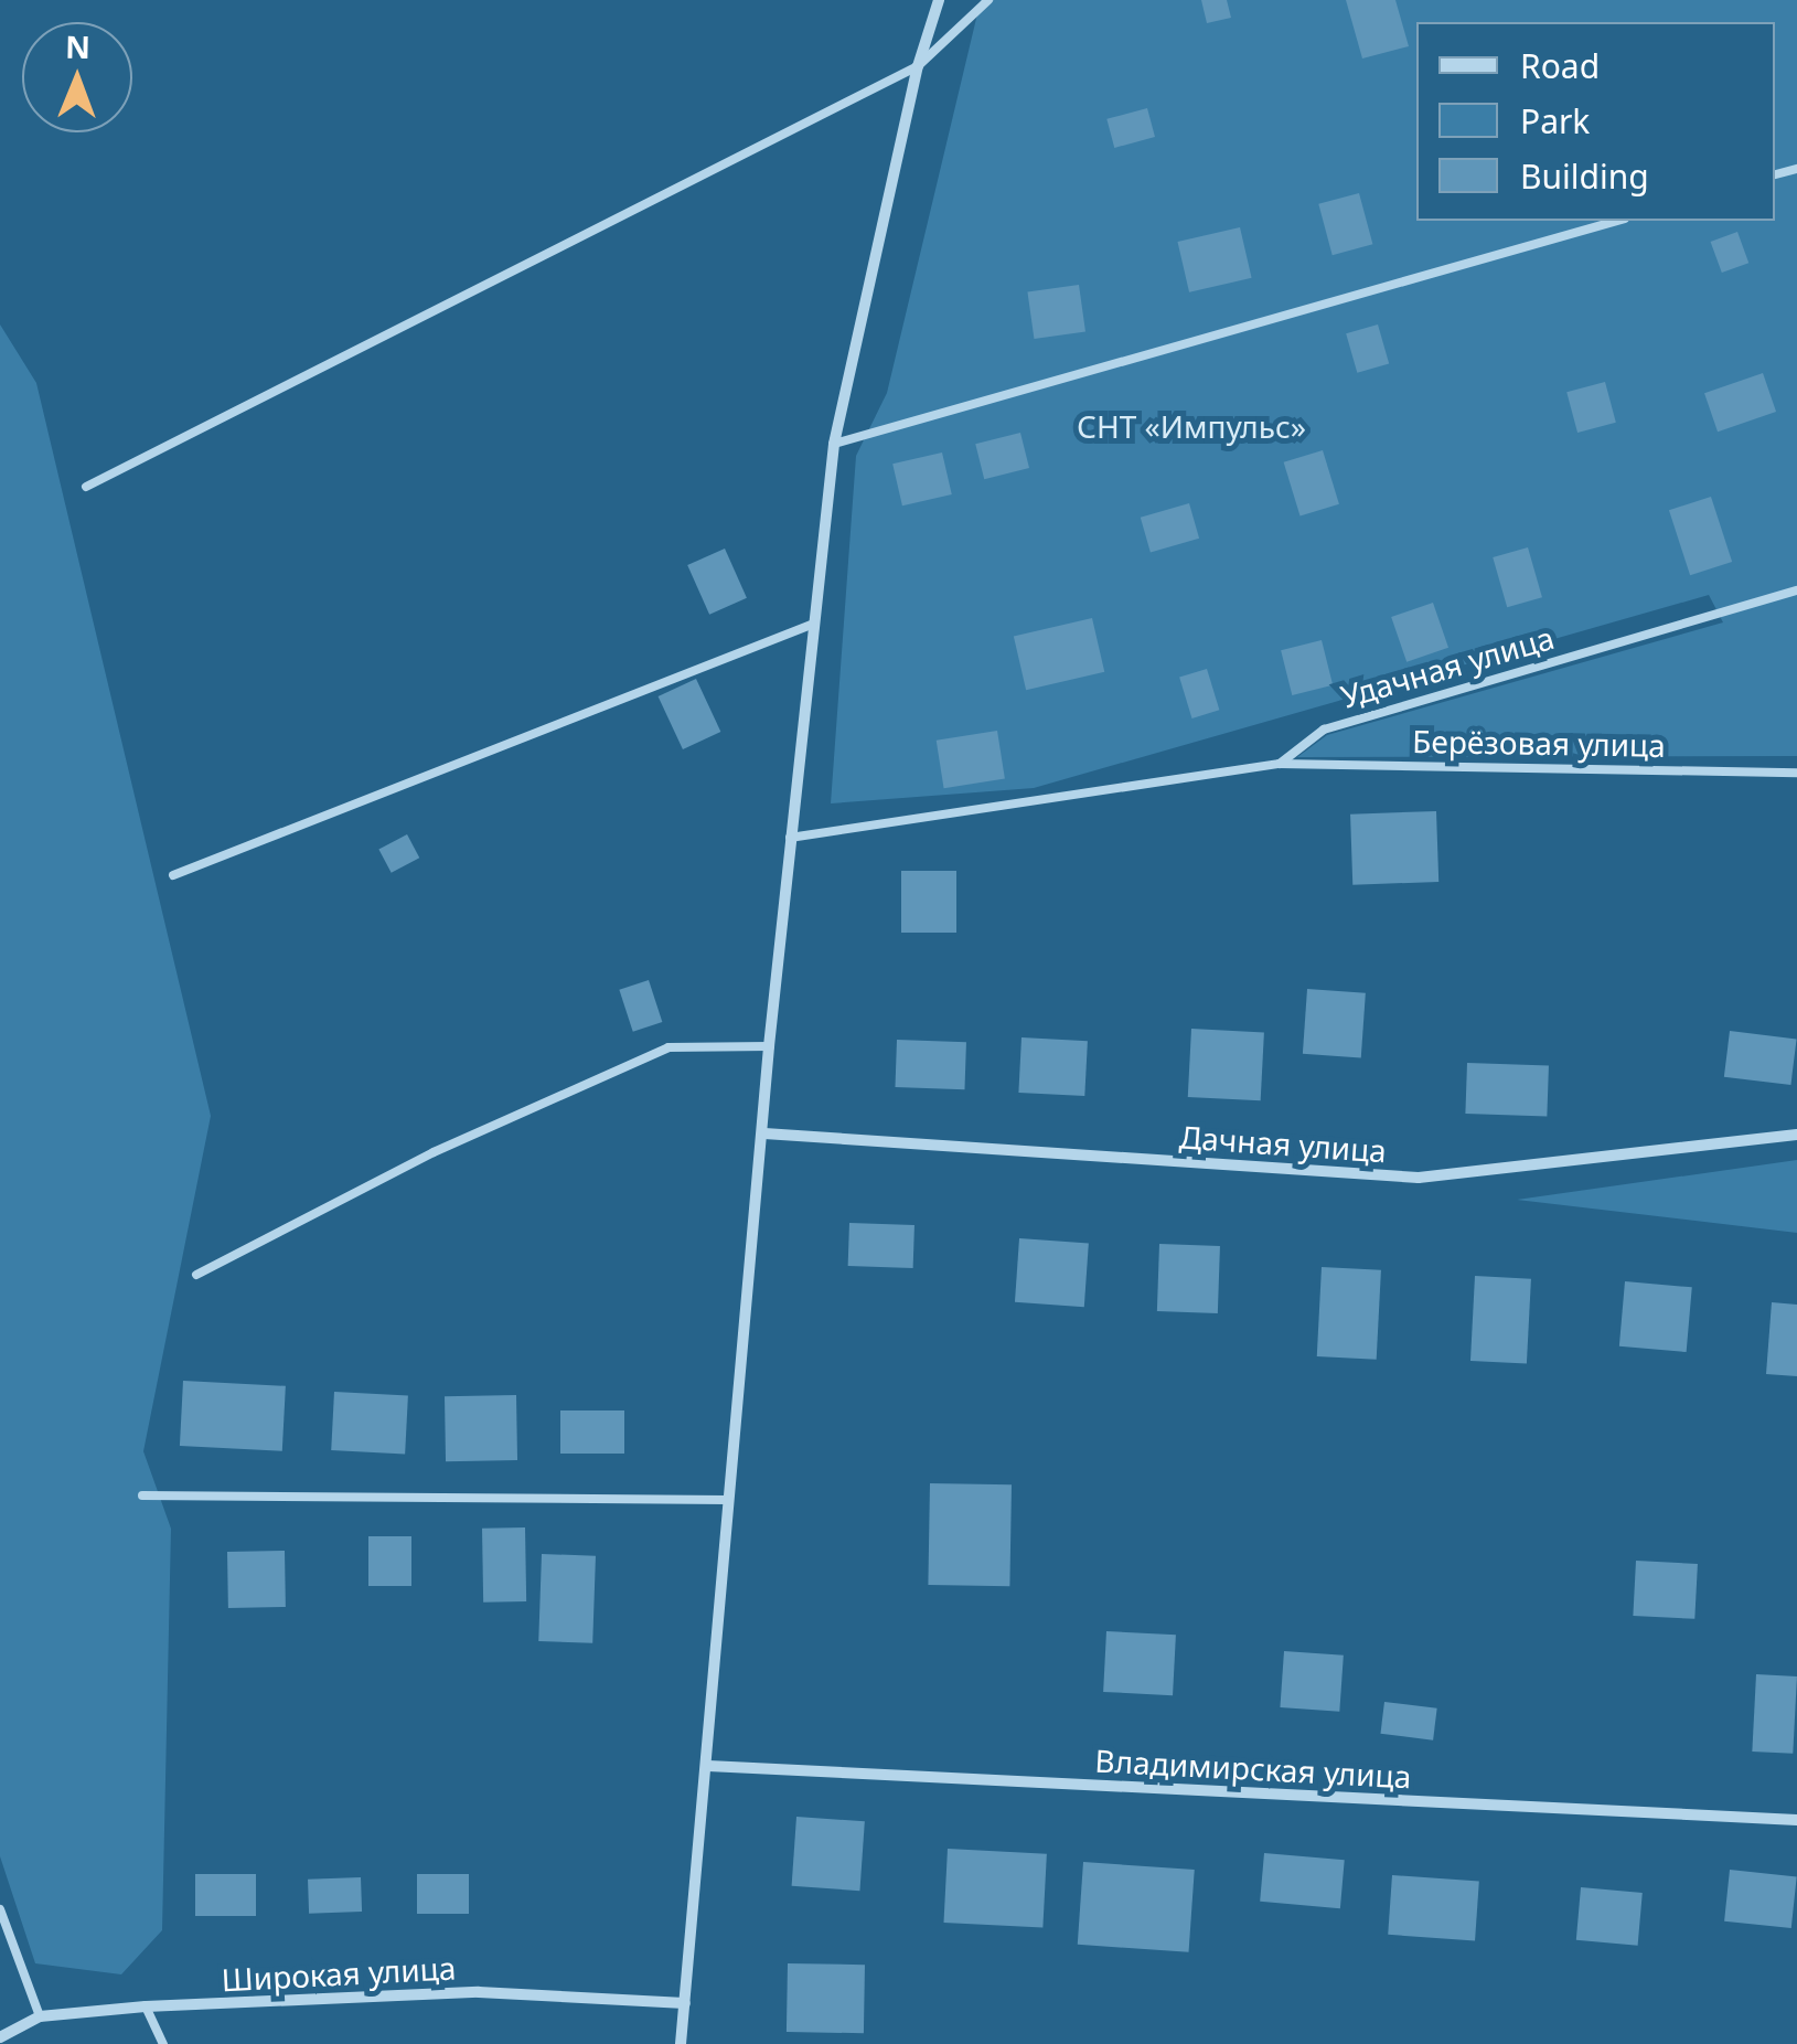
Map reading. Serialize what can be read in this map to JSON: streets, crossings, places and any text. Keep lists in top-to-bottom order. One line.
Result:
{"streets":{"street":["Дачная улица","Владимирская улица","Широкая улица"],"lane":["Удачная улица","Берёзовая улица"]},"crossings":[["Удачная улица","Берёзовая улица"]],"parks":["СНТ «Импульс»"],"legend":["Road","Park","Building"],"north":"top"}
